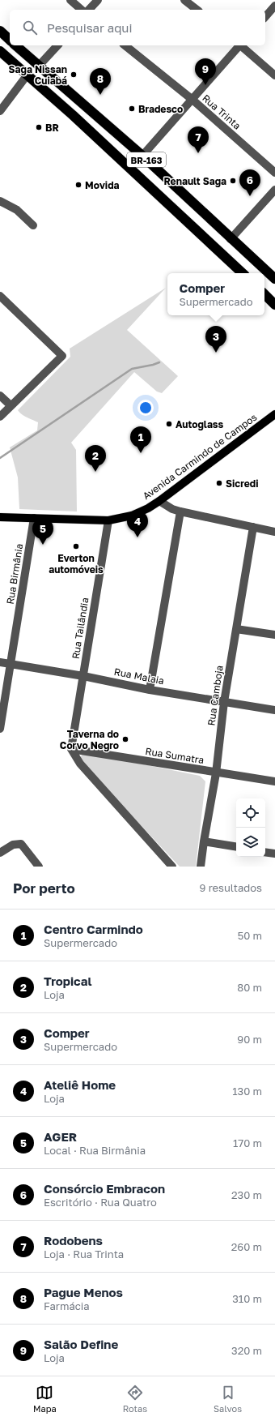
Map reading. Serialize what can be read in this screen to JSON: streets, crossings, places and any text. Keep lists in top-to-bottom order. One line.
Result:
{"streets":{"highway":["BR-163"],"main road":["Avenida Carmindo de Campos"],"street":["Rua Trinta","Rua Birmânia","Rua Tailândia","Rua Malaia","Rua Camboja","Rua Sumatra"]},"crossings":[["Avenida Carmindo de Campos","Rua Birmânia"],["Avenida Carmindo de Campos","Rua Tailândia"],["Rua Birmânia","Rua Malaia"],["Rua Tailândia","Rua Malaia"],["Rua Tailândia","Rua Sumatra"],["Rua Malaia","Rua Camboja"],["Rua Camboja","Rua Sumatra"]],"places":["Saga Nissan Cuiabá","Bradesco","BR","Renault Saga","Movida","Autoglass","Sicredi","Everton automóveis","Taverna do Corvo Negro"],"page":{"search":"Pesquisar aqui","pins":["9","8","7","6","3","1","2","4","5"],"popup":["Comper","Supermercado"],"heading":["Por perto","9 resultados"],"list":[{"mark":"1","name":"Centro Carmindo","note":"Supermercado","value":"50 m"},{"mark":"2","name":"Tropical","note":"Loja","value":"80 m"},{"mark":"3","name":"Comper","note":"Supermercado","value":"90 m"},{"mark":"4","name":"Ateliê Home","note":"Loja","value":"130 m"},{"mark":"5","name":"AGER","note":"Local · Rua Birmânia","value":"170 m"},{"mark":"6","name":"Consórcio Embracon","note":"Escritório · Rua Quatro","value":"230 m"},{"mark":"7","name":"Rodobens","note":"Loja · Rua Trinta","value":"260 m"},{"mark":"8","name":"Pague Menos","note":"Farmácia","value":"310 m"},{"mark":"9","name":"Salão Define","note":"Loja","value":"320 m"}],"nav":["Mapa","Rotas","Salvos"]}}
